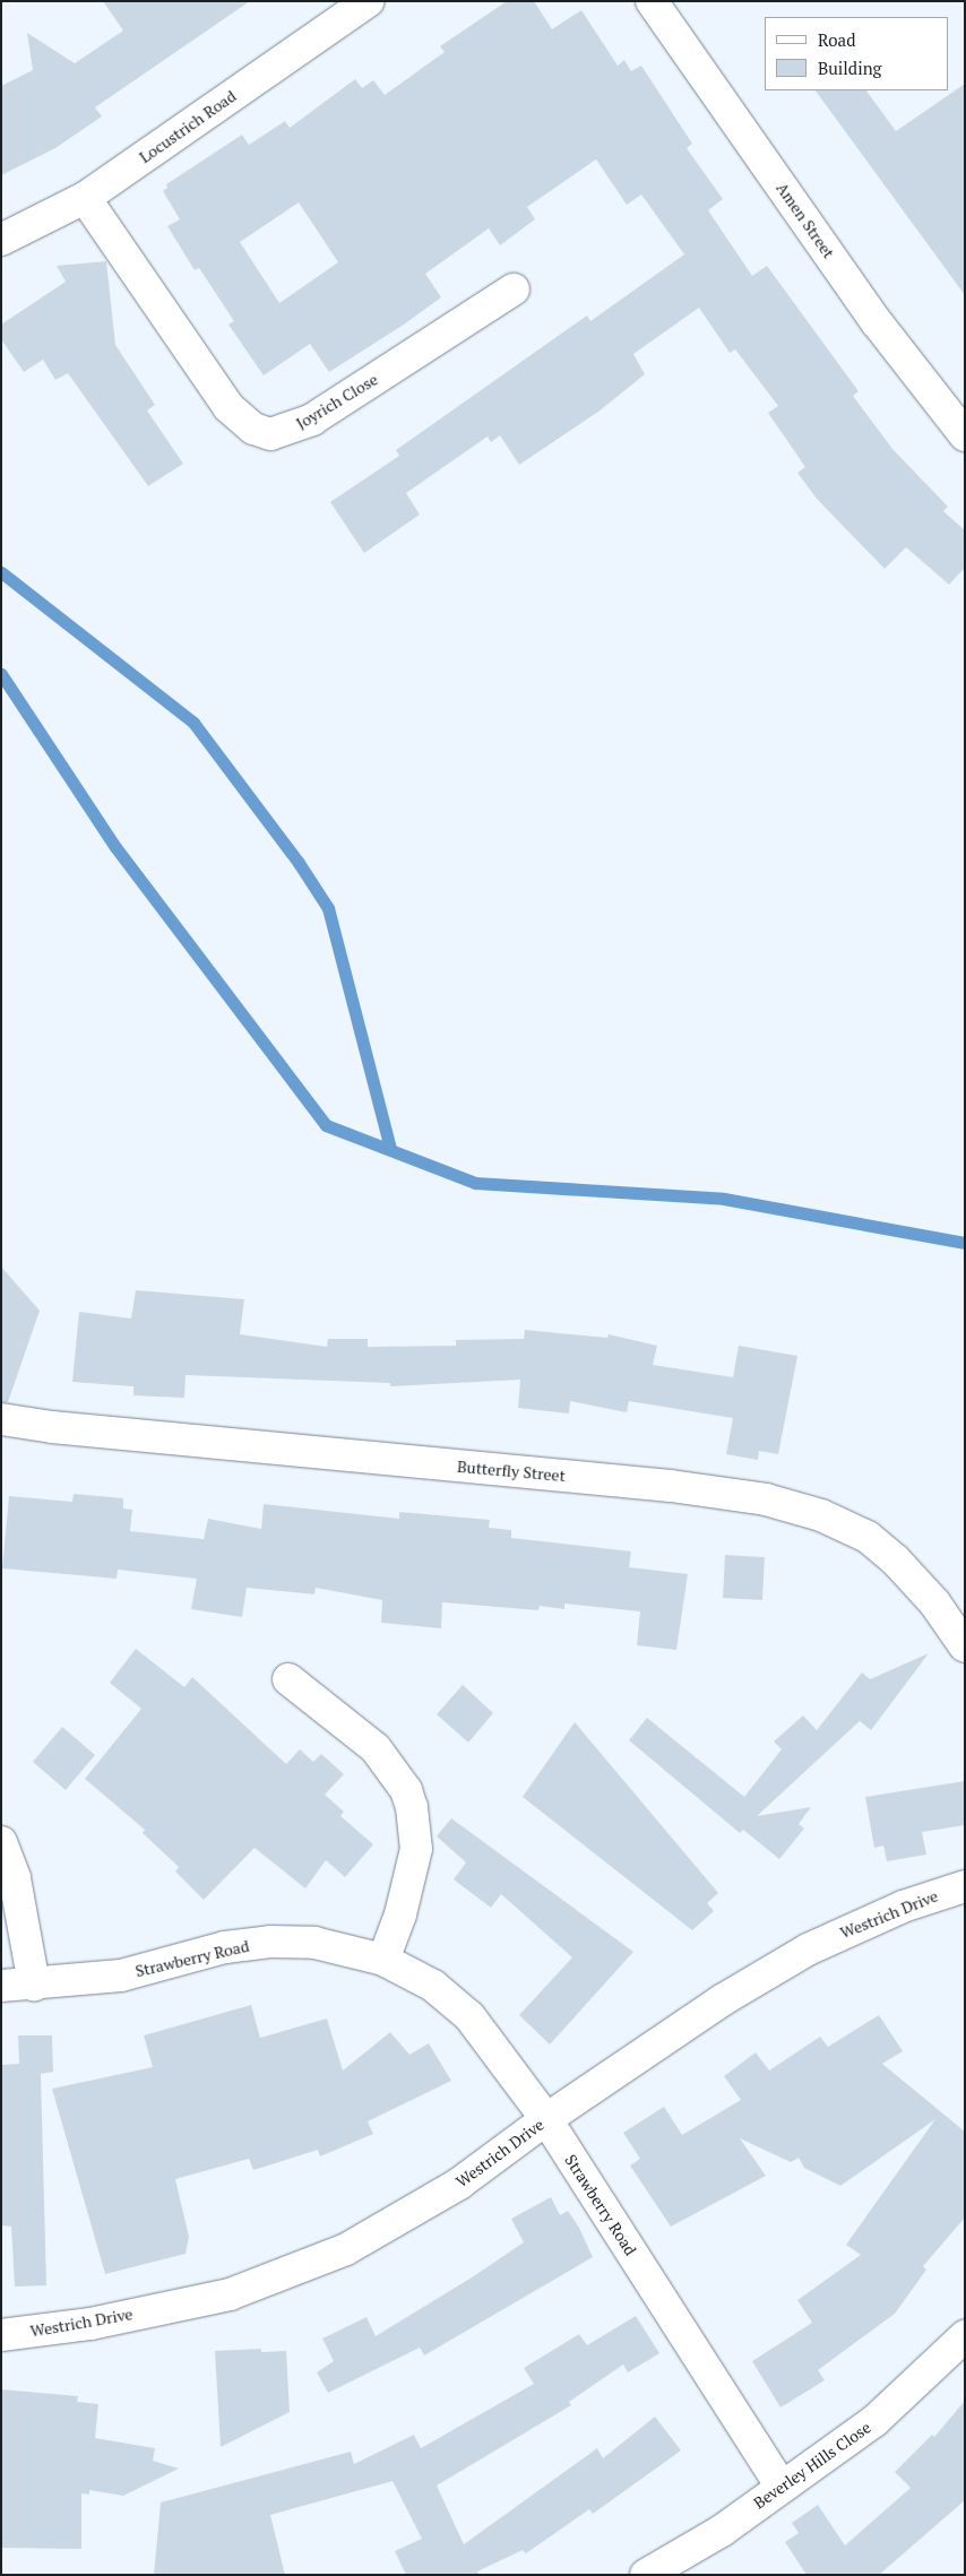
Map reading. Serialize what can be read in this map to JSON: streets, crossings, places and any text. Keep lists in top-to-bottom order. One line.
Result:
{"streets":{"street":["Locustrich Road","Amen Street","Joyrich Close","Butterfly Street","Westrich Drive","Strawberry Road","Beverley Hills Close"]},"crossings":[["Locustrich Road","Joyrich Close"],["Westrich Drive","Strawberry Road"],["Strawberry Road","Beverley Hills Close"]],"legend":["Road","Building"]}
